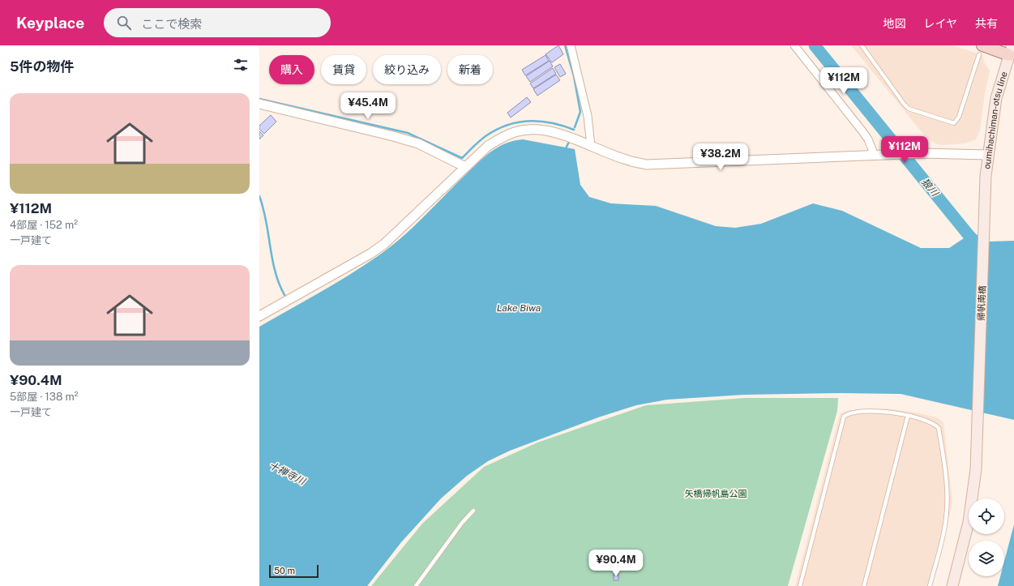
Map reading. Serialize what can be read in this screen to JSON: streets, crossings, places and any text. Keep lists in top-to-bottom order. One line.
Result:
{"streets":{"main road":["oumihachiman-otsu line","帰帆南橋"]},"crossings":[["oumihachiman-otsu line","帰帆南橋"]],"water":["狼川","Lake Biwa","十禅寺川"],"parks":["矢橋帰帆島公園"],"scale_bar":"50 m","page":{"header":"Keyplace","search":"ここで検索","nav":["地図","レイヤ","共有"],"heading":"5件の物件","chip":["購入","賃貸","絞り込み","新着"],"price":["¥112M","¥45.4M","¥112M","¥38.2M","¥90.4M"],"list":[{"name":"¥112M","note":"4部屋 · 152 m² · 一戸建て"},{"name":"¥90.4M","note":"5部屋 · 138 m² · 一戸建て"}],"scale":"50 m"}}
